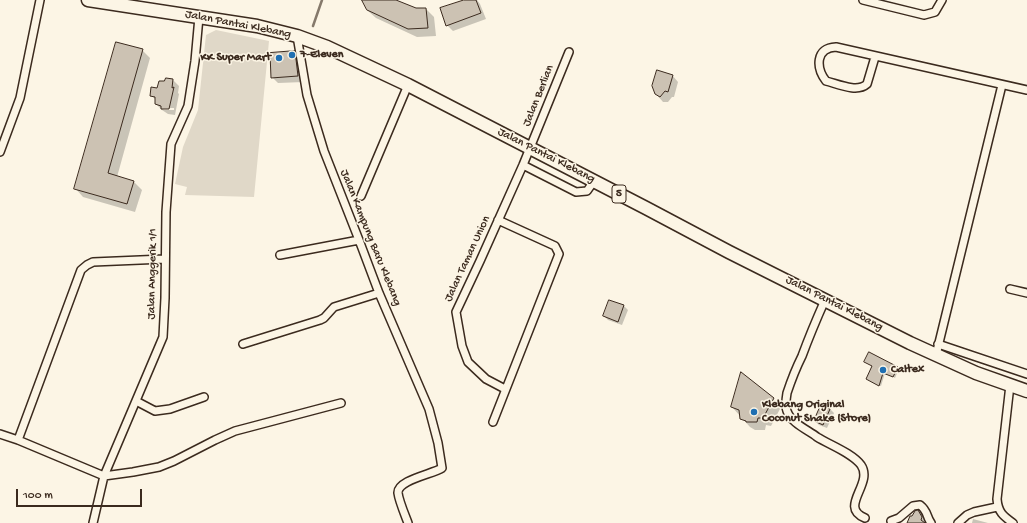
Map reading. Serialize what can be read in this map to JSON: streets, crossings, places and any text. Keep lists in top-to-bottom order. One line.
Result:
{"streets":{"highway":["Jalan Pantai Klebang","5"],"street":["Jalan Berlian","Jalan Kampung Baru Klebang","Jalan Taman Union","Jalan Anggerik 1/1"]},"crossings":[["Jalan Pantai Klebang","Jalan Berlian"],["Jalan Pantai Klebang","Jalan Kampung Baru Klebang"],["Jalan Pantai Klebang","Jalan Taman Union"],["Jalan Pantai Klebang","Jalan Anggerik 1/1"],["Jalan Berlian","Jalan Taman Union"]],"places":["7-Eleven","KK Super Mart","Caltex","Klebang Original Coconut Shake (Store)"],"scale_bar":"100 m"}
